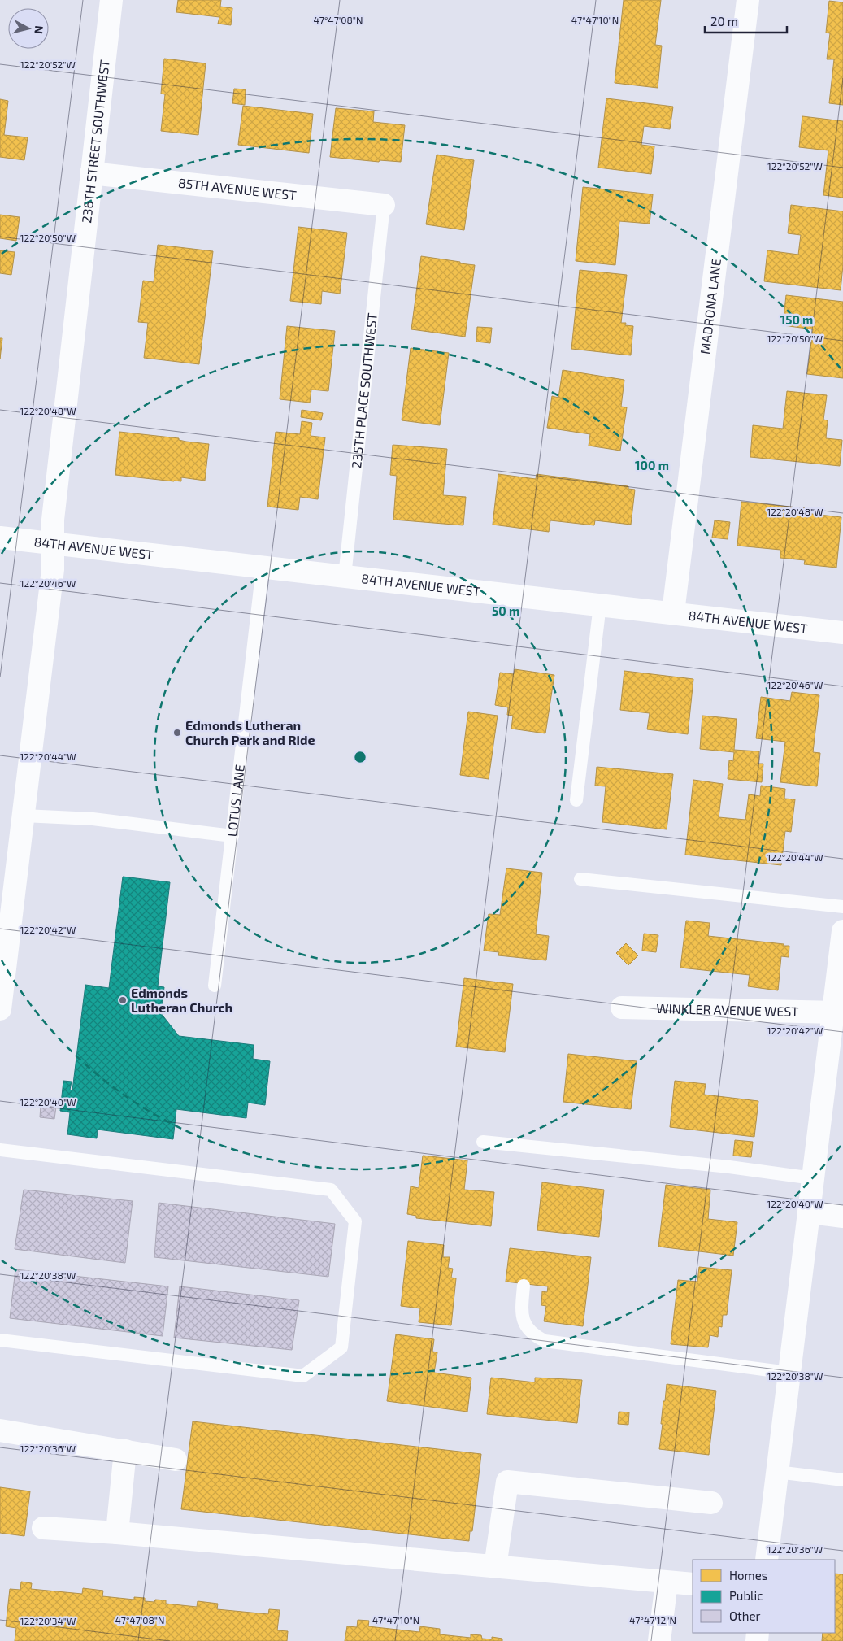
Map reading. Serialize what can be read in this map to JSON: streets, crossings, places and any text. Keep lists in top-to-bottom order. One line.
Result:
{"streets":{"street":["236TH STREET SOUTHWEST","85TH AVENUE WEST","MADRONA LANE","84TH AVENUE WEST","WINKLER AVENUE WEST"],"lane":["235TH PLACE SOUTHWEST","LOTUS LANE"]},"crossings":[["236TH STREET SOUTHWEST","85TH AVENUE WEST"],["236TH STREET SOUTHWEST","84TH AVENUE WEST"],["85TH AVENUE WEST","235TH PLACE SOUTHWEST"],["MADRONA LANE","84TH AVENUE WEST"],["235TH PLACE SOUTHWEST","84TH AVENUE WEST"],["84TH AVENUE WEST","LOTUS LANE"]],"places":["Edmonds Lutheran Church Park and Ride","Edmonds Lutheran Church"],"legend":["Homes","Public","Other"],"scale_bar":"20 m","north":"right","coordinates":["47°47'08\"N","47°47'10\"N","122°20'52\"W","122°20'50\"W","122°20'48\"W","122°20'46\"W","122°20'44\"W","122°20'42\"W","122°20'40\"W","122°20'38\"W","122°20'36\"W","47°47'12\"N","122°20'34\"W"],"rings":["150 m","100 m","50 m"]}
